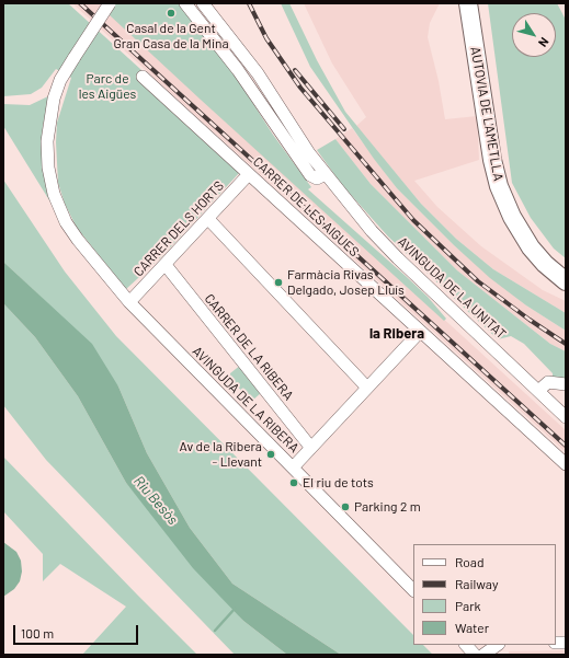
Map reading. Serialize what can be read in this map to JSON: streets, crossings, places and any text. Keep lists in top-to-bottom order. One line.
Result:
{"streets":{"highway":["AUTOVIA DE L'AMETLLA"],"street":["CARRER DE LES AIGUES","CARRER DELS HORTS","AVINGUDA DE LA UNITAT","CARRER DE LA RIBERA","AVINGUDA DE LA RIBERA"]},"crossings":[["CARRER DE LES AIGUES","CARRER DELS HORTS"],["CARRER DELS HORTS","CARRER DE LA RIBERA"],["CARRER DELS HORTS","AVINGUDA DE LA RIBERA"]],"districts":["la Ribera"],"water":["Riu Besòs"],"parks":["Parc de les Aigües"],"places":["Casal de la Gent Gran Casa de la Mina","Farmàcia Rivas Delgado, Josep Lluís","Av de la Ribera - Llevant","El riu de tots","Parking 2 m"],"legend":["Road","Railway","Park","Water"],"scale_bar":"100 m","north":"bottom right"}
